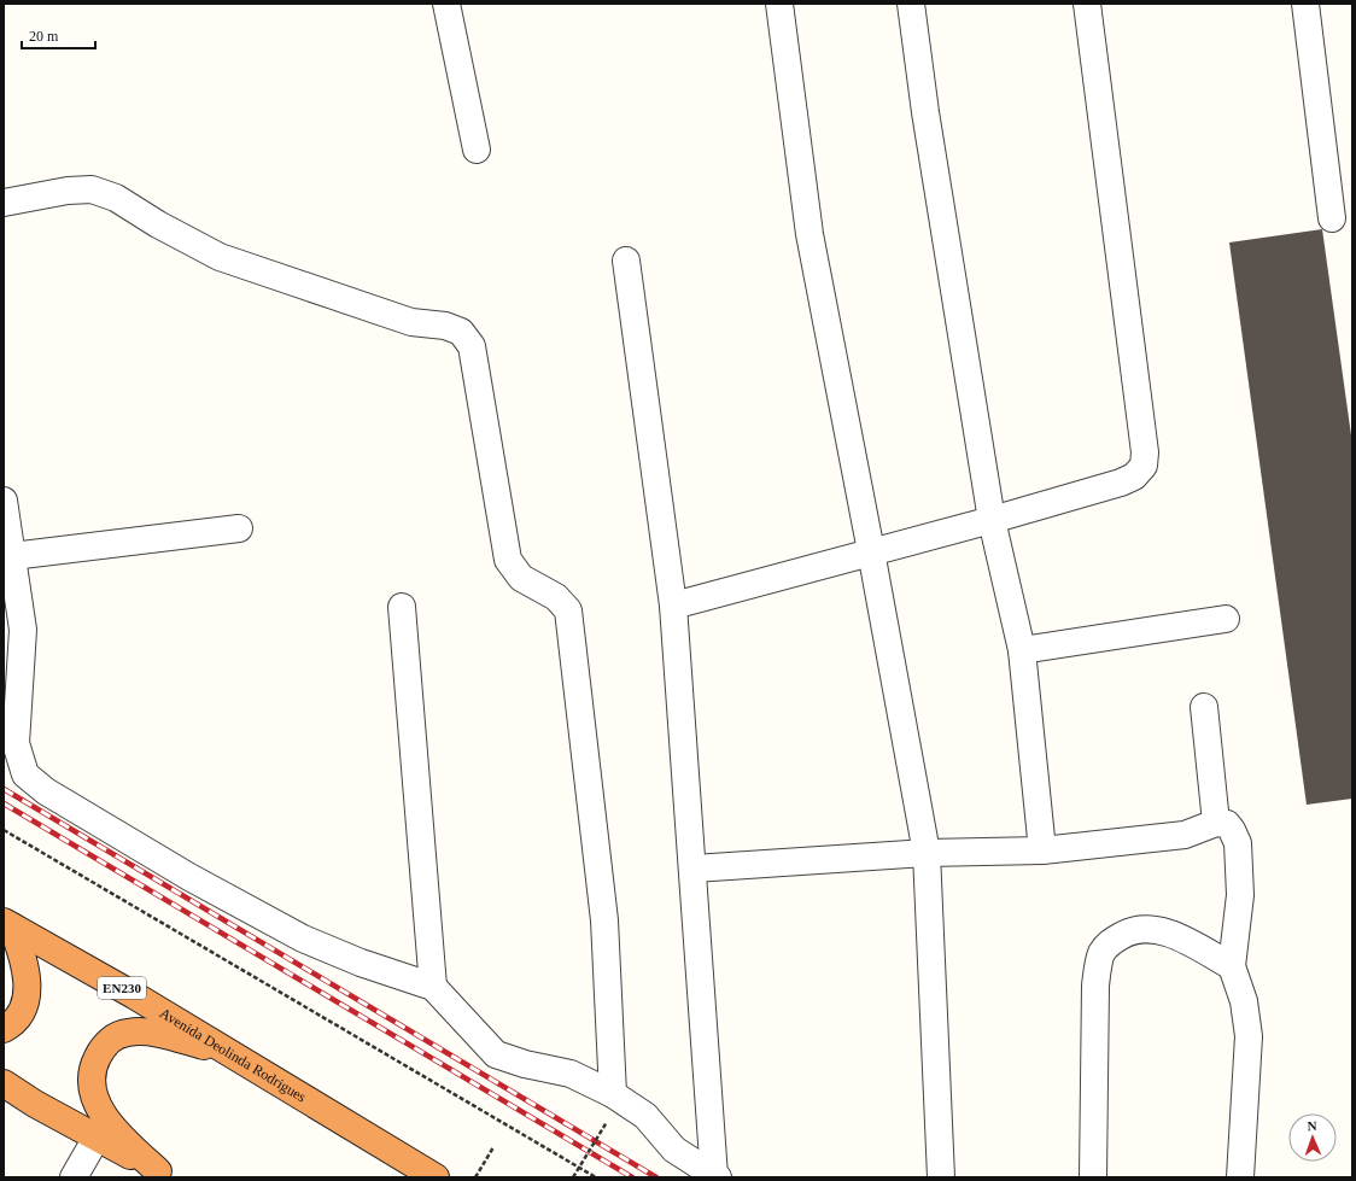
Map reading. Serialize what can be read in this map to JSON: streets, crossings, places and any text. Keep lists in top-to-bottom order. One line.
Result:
{"streets":{"highway":["EN230","Avenida Deolinda Rodrigues"]},"scale_bar":"20 m","north":"top"}
